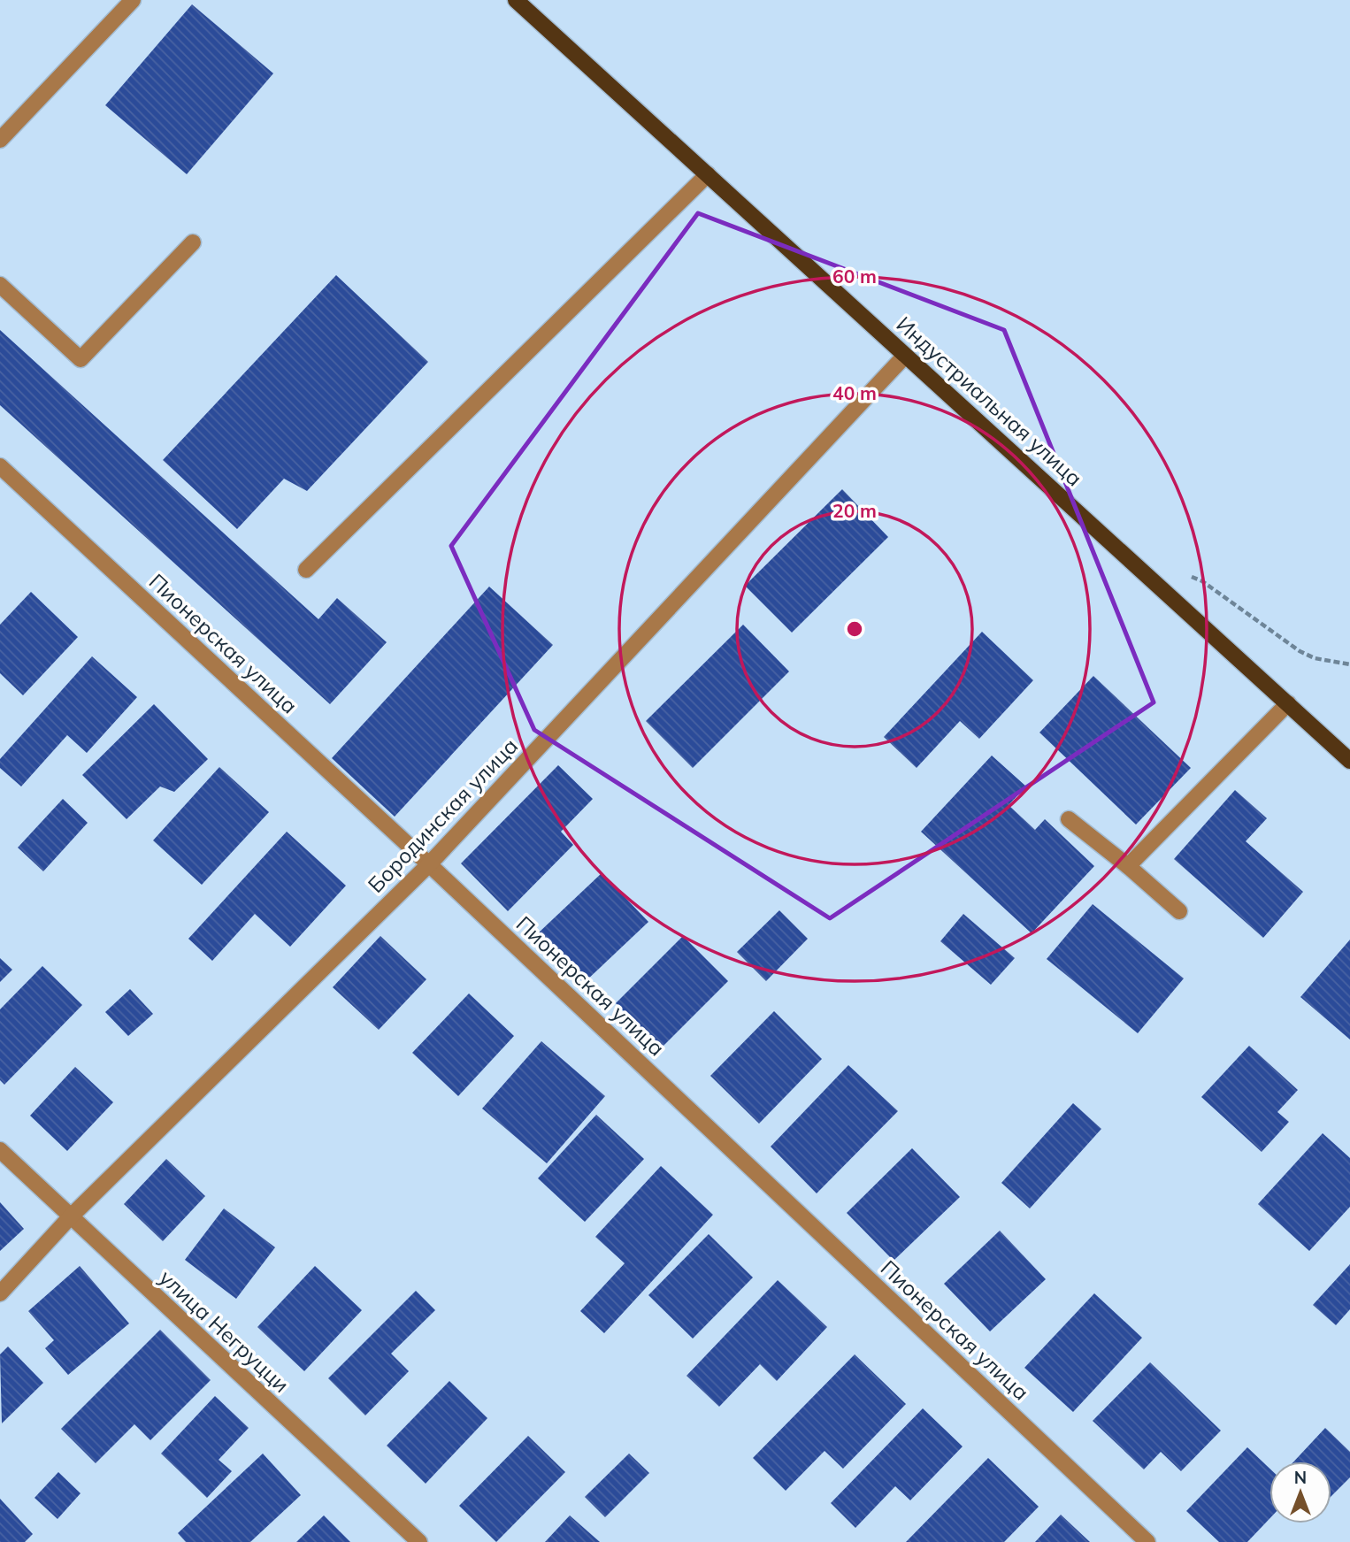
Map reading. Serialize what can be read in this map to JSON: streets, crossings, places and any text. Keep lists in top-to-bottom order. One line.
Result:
{"streets":{"main road":["Индустриальная улица"],"street":["Пионерская улица","Бородинская улица","улица Негруцци"]},"crossings":[["Индустриальная улица","Бородинская улица"],["Пионерская улица","Бородинская улица"],["Бородинская улица","улица Негруцци"]],"north":"top","rings":["60 m","40 m","20 m"]}
